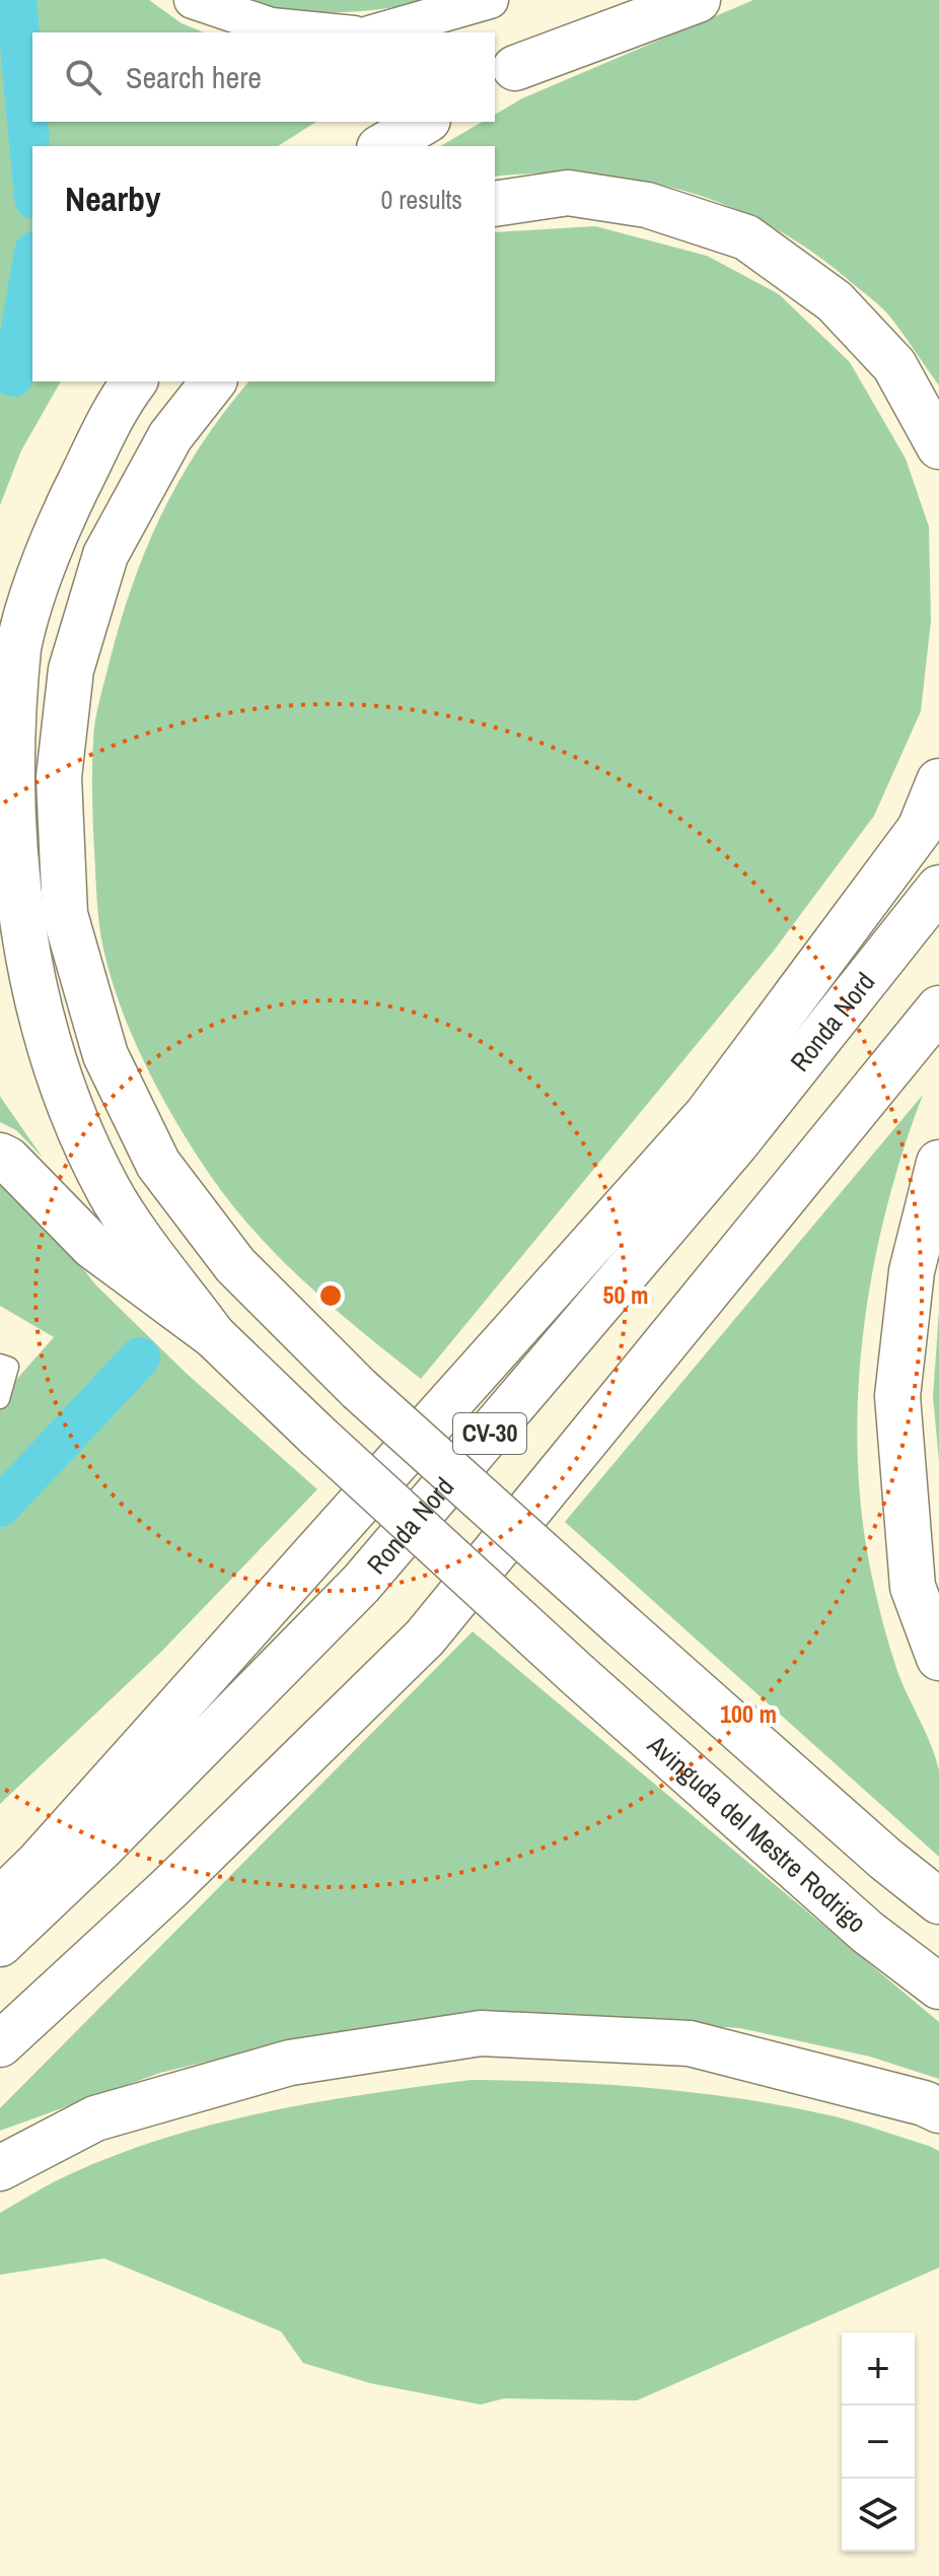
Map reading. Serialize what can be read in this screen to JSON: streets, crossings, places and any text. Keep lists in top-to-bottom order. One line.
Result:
{"streets":{"main road":["Ronda Nord","CV-30","Avinguda del Mestre Rodrigo"]},"page":{"search":"Search here","heading":["Nearby","0 results"],"map_buttons":["+","−"]},"rings":["50 m","100 m"]}
